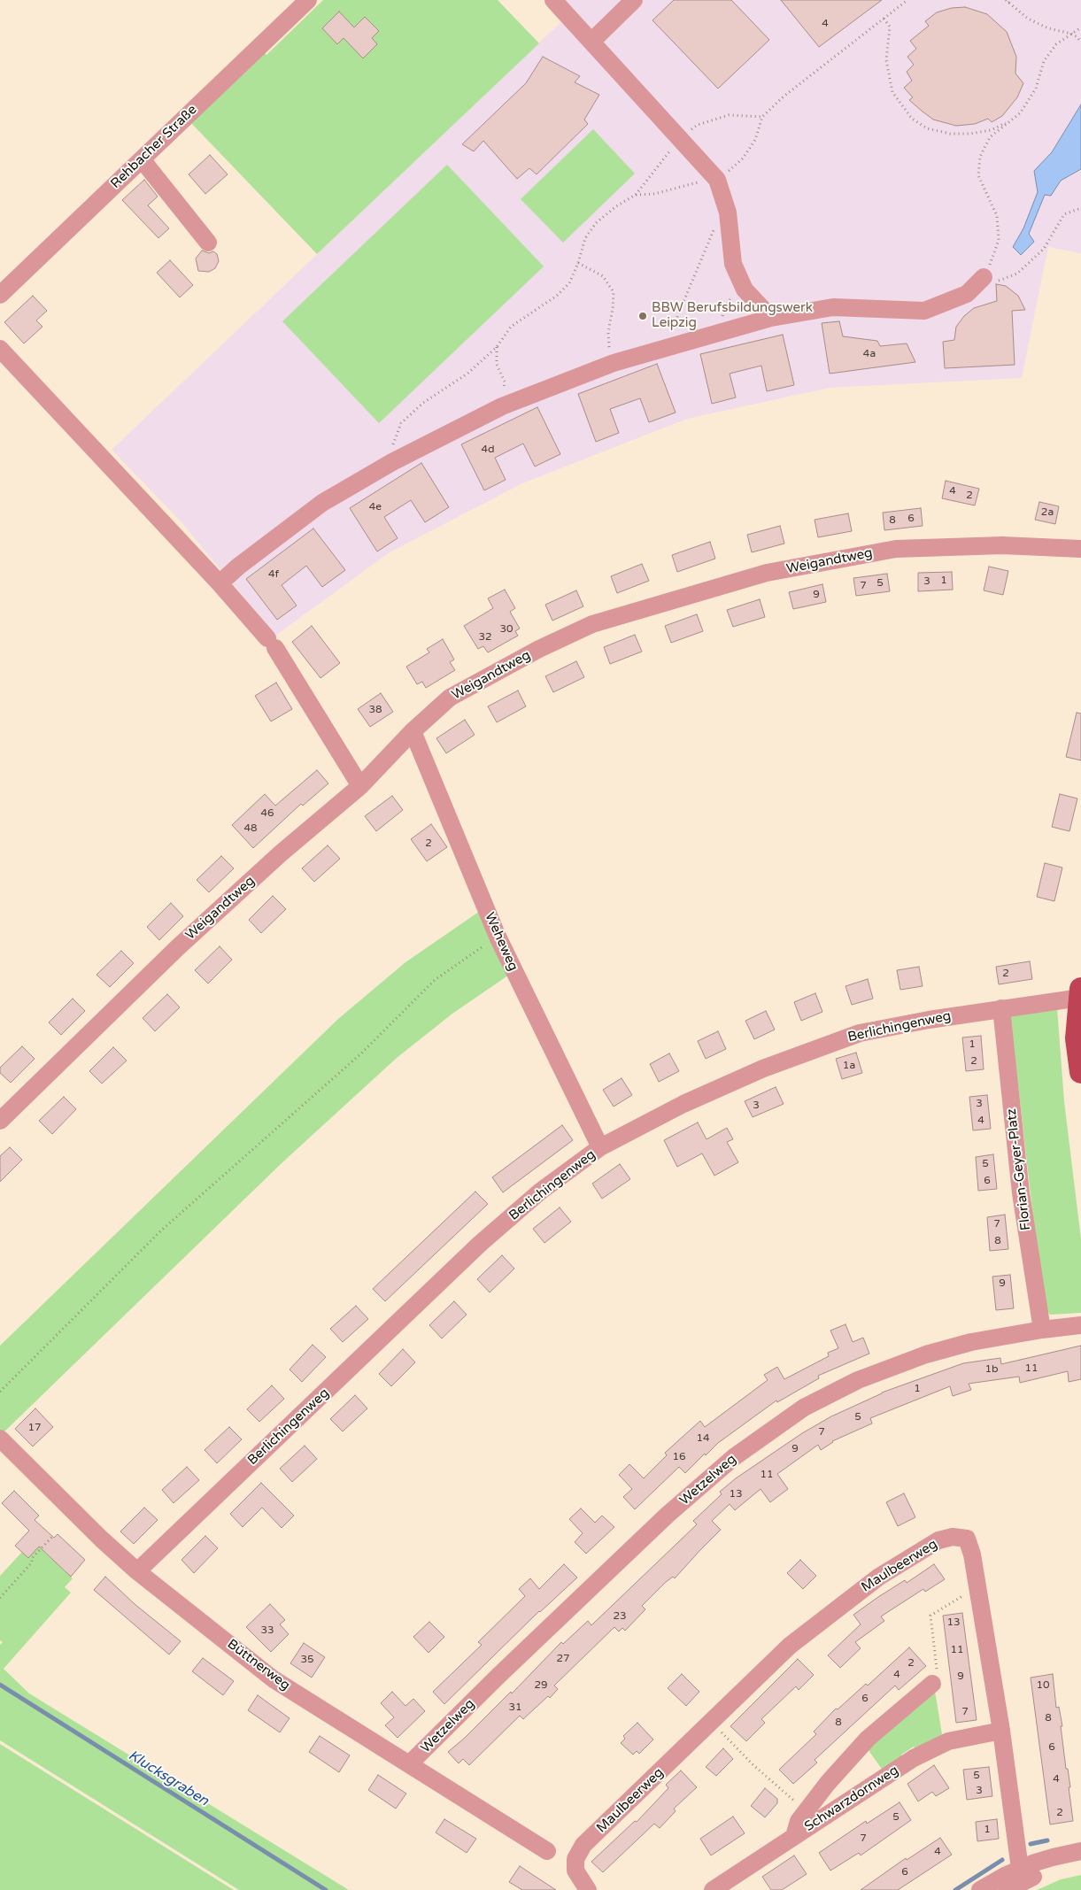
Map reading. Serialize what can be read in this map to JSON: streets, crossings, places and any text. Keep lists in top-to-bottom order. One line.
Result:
{"streets":{"street":["Rehbacher Straße","Weigandtweg","Weheweg","Berlichingenweg","Florian-Geyer-Platz","Wetzelweg","Maulbeerweg","Büttnerweg","Schwarzdornweg"]},"crossings":[["Weigandtweg","Weheweg"],["Weheweg","Berlichingenweg"],["Berlichingenweg","Florian-Geyer-Platz"],["Berlichingenweg","Büttnerweg"],["Florian-Geyer-Platz","Wetzelweg"],["Wetzelweg","Büttnerweg"],["Maulbeerweg","Schwarzdornweg"]],"water":["Klucksgraben"],"places":["BBW Berufsbildungswerk Leipzig"],"house_numbers":["4","4a","4d","4","2","4e","2a","6","8","4f","1","3","5","7","9","30","32","38","46","48","2","2","1","2","1a","3","3","4","5","6","7","8","9","11","1b","1","5","17","7","14","9","16","11","13","23","13","33","11","27","35","2","4","9","29","10","6","31","7","8","8","6","5","4","3","2","5","1","7","4","6"]}
